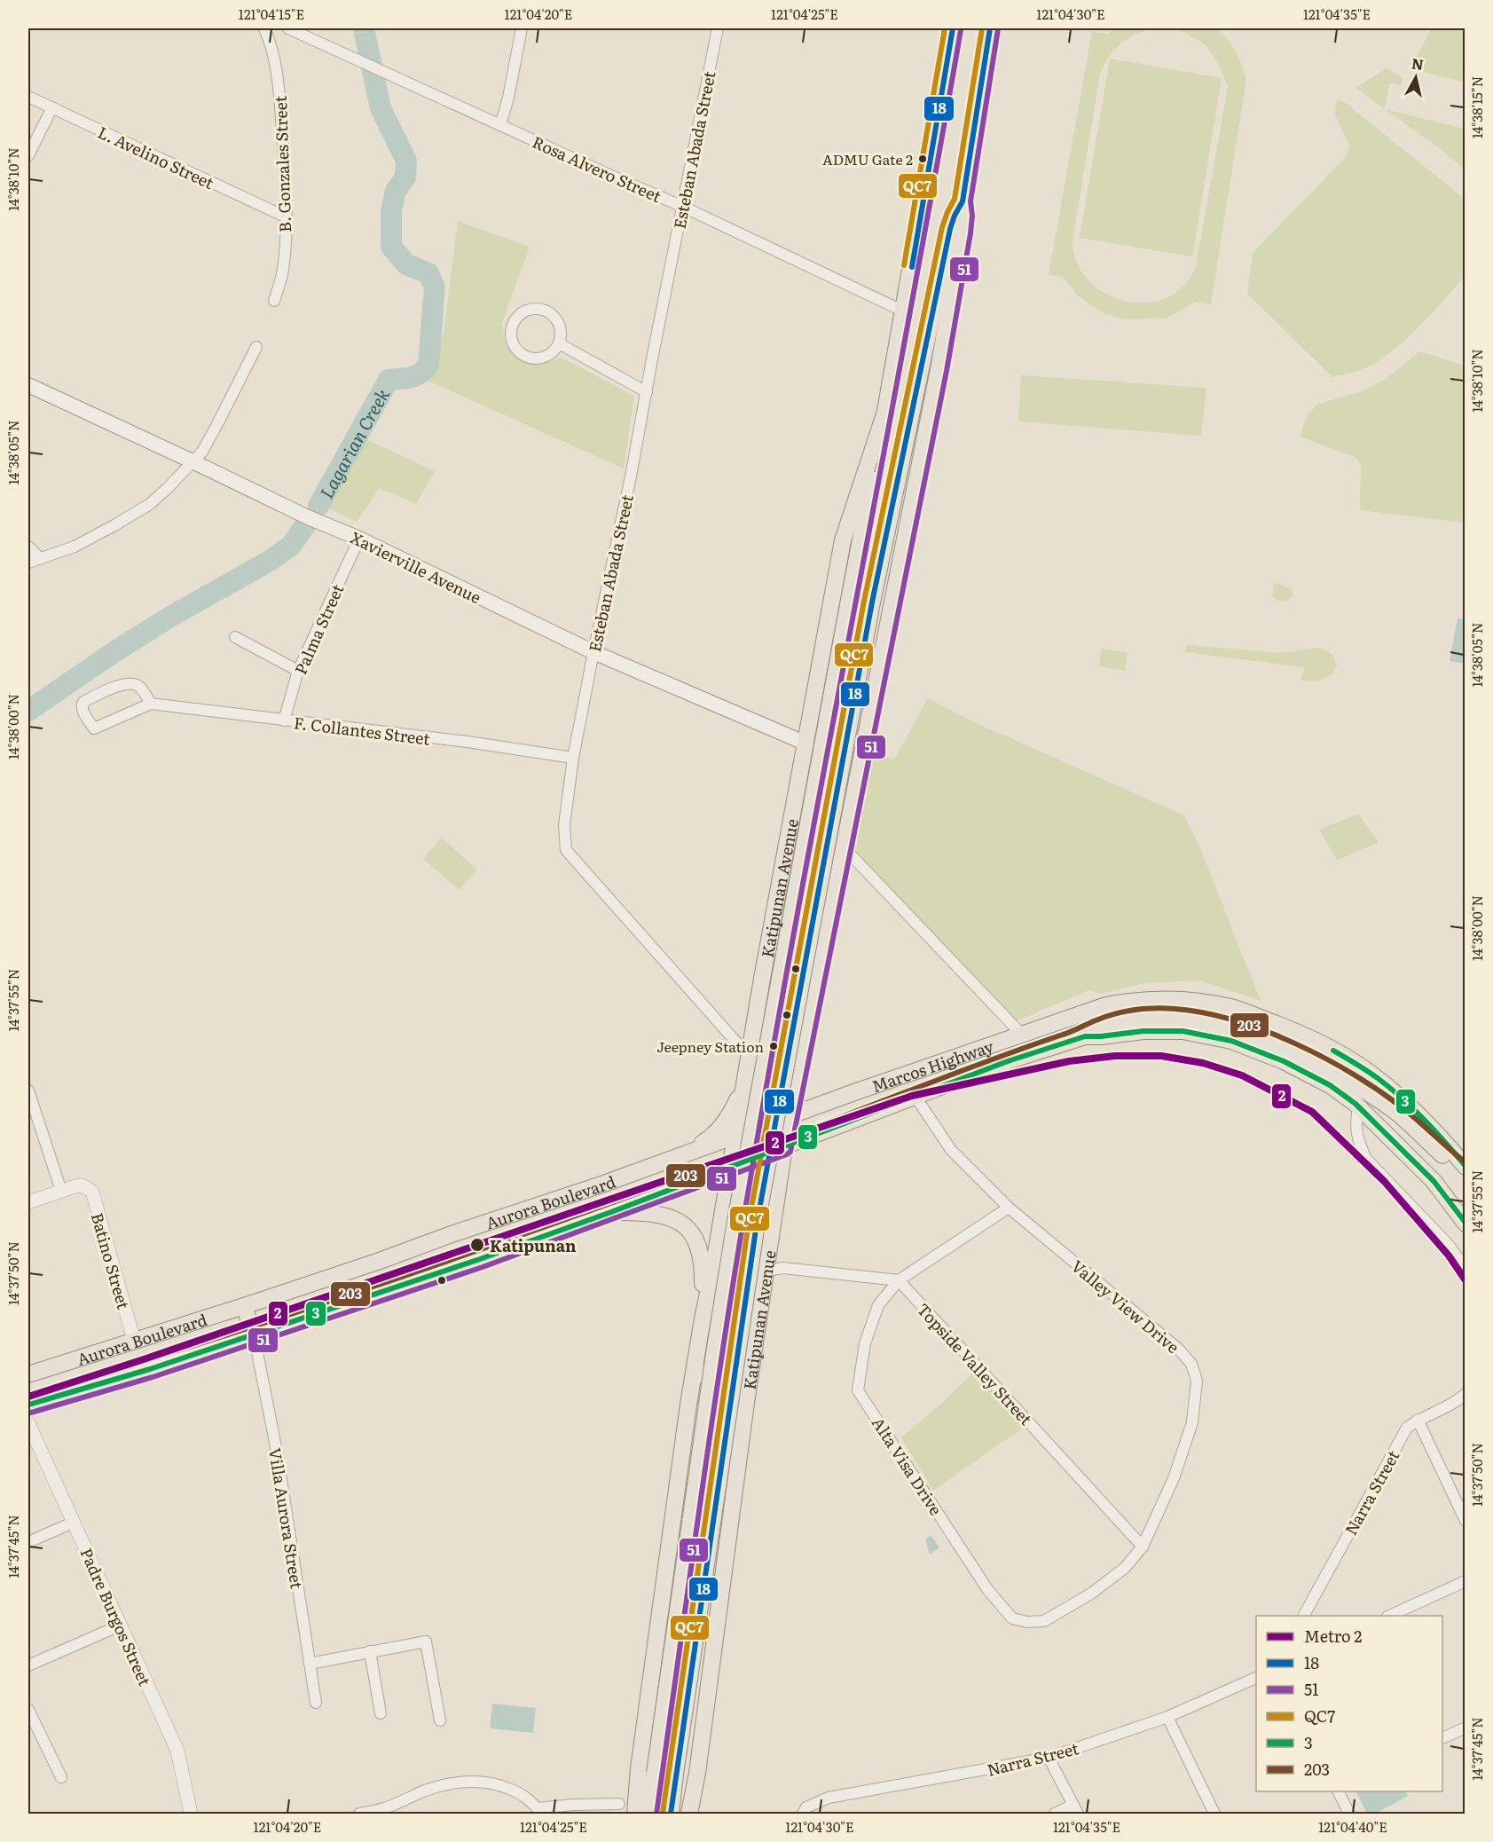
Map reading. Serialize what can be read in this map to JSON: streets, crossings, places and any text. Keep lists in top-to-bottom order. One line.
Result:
{"streets":{"main road":["Xavierville Avenue","Katipunan Avenue","Marcos Highway","Aurora Boulevard"],"street":["Esteban Abada Street","L. Avelino Street","B. Gonzales Street","Rosa Alvero Street","Palma Street","F. Collantes Street","Batino Street","Valley View Drive","Topside Valley Street","Alta Visa Drive","Narra Street","Villa Aurora Street","Padre Burgos Street"]},"crossings":[["Esteban Abada Street","Rosa Alvero Street"],["Esteban Abada Street","Xavierville Avenue"],["Esteban Abada Street","F. Collantes Street"],["Esteban Abada Street","Katipunan Avenue"],["L. Avelino Street","B. Gonzales Street"],["Rosa Alvero Street","Katipunan Avenue"],["Xavierville Avenue","Palma Street"],["Xavierville Avenue","Katipunan Avenue"],["Palma Street","F. Collantes Street"],["Katipunan Avenue","Marcos Highway"],["Katipunan Avenue","Aurora Boulevard"],["Marcos Highway","Aurora Boulevard"],["Marcos Highway","Valley View Drive"],["Aurora Boulevard","Batino Street"],["Aurora Boulevard","Villa Aurora Street"],["Valley View Drive","Topside Valley Street"],["Valley View Drive","Alta Visa Drive"],["Topside Valley Street","Alta Visa Drive"]],"water":["Lagarian Creek"],"places":["ADMU Gate 2","Jeepney Station","Katipunan"],"lines":["transit line 18","transit line QC7","transit line 51","transit line 203","transit line 3","metro line 2"],"legend":["Metro 2","18","51","QC7","3","203"],"north":"top","coordinates":["121°04'15\"E","121°04'20\"E","121°04'25\"E","121°04'30\"E","121°04'35\"E","14°38'15\"N","14°38'10\"N","14°38'05\"N","14°38'00\"N","14°37'55\"N","14°37'50\"N","14°37'45\"N","121°04'40\"E"]}
